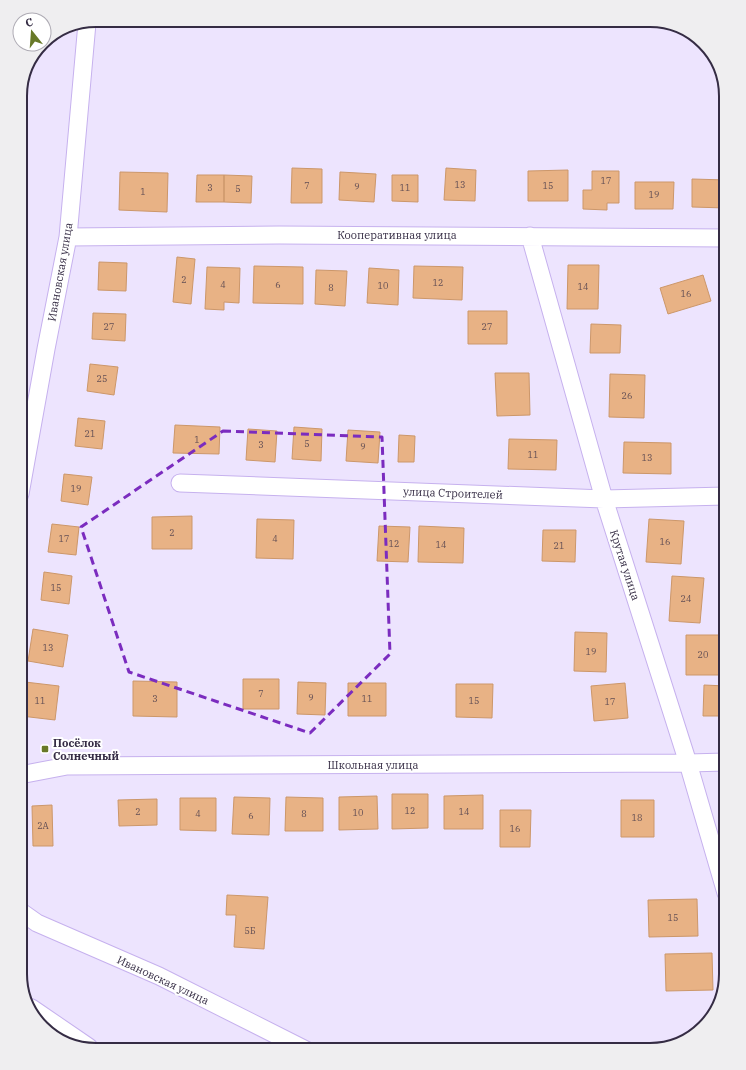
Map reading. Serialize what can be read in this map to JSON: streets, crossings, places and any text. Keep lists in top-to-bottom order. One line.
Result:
{"streets":{"street":["Кооперативная улица","Ивановская улица","улица Строителей","Крутая улица","Школьная улица"]},"crossings":[["Кооперативная улица","Ивановская улица"],["Кооперативная улица","Крутая улица"],["улица Строителей","Крутая улица"],["Крутая улица","Школьная улица"]],"places":{"transit":["Посёлок Солнечный"]},"house_numbers":["17","13","7","15","9","3","11","5","1","19","2","12","4","6","10","14","8","16","27","27","25","26","21","1","5","3","9","11","13","19","2","17","4","16","12","14","21","15","24","13","19","20","7","9","3","11","11","15","17","12","2","14","10","4","8","6","18","2А","16","15","5Б"],"north":"top"}
